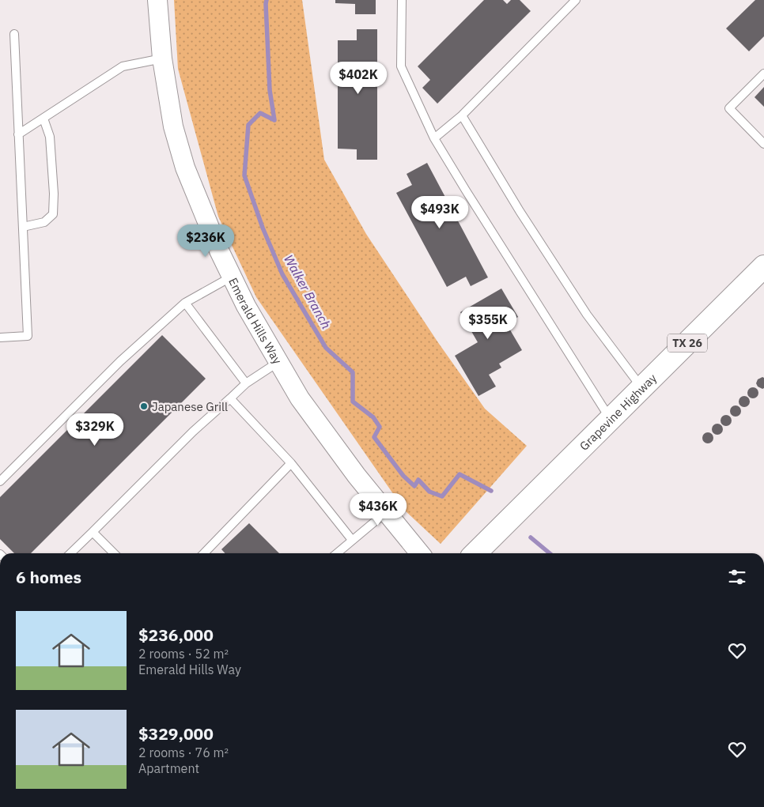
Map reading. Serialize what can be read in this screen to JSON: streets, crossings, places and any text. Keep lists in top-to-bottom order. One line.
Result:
{"streets":{"main road":["TX 26","Grapevine Highway"],"street":["Emerald Hills Way"]},"water":["Walker Branch"],"places":["Japanese Grill"],"page":{"price":["$402K","$493K","$236K","$355K","$329K","$436K"],"heading":"6 homes","list":[{"name":"$236,000","note":"2 rooms · 52 m² · Emerald Hills Way"},{"name":"$329,000","note":"2 rooms · 76 m² · Apartment"}]}}
